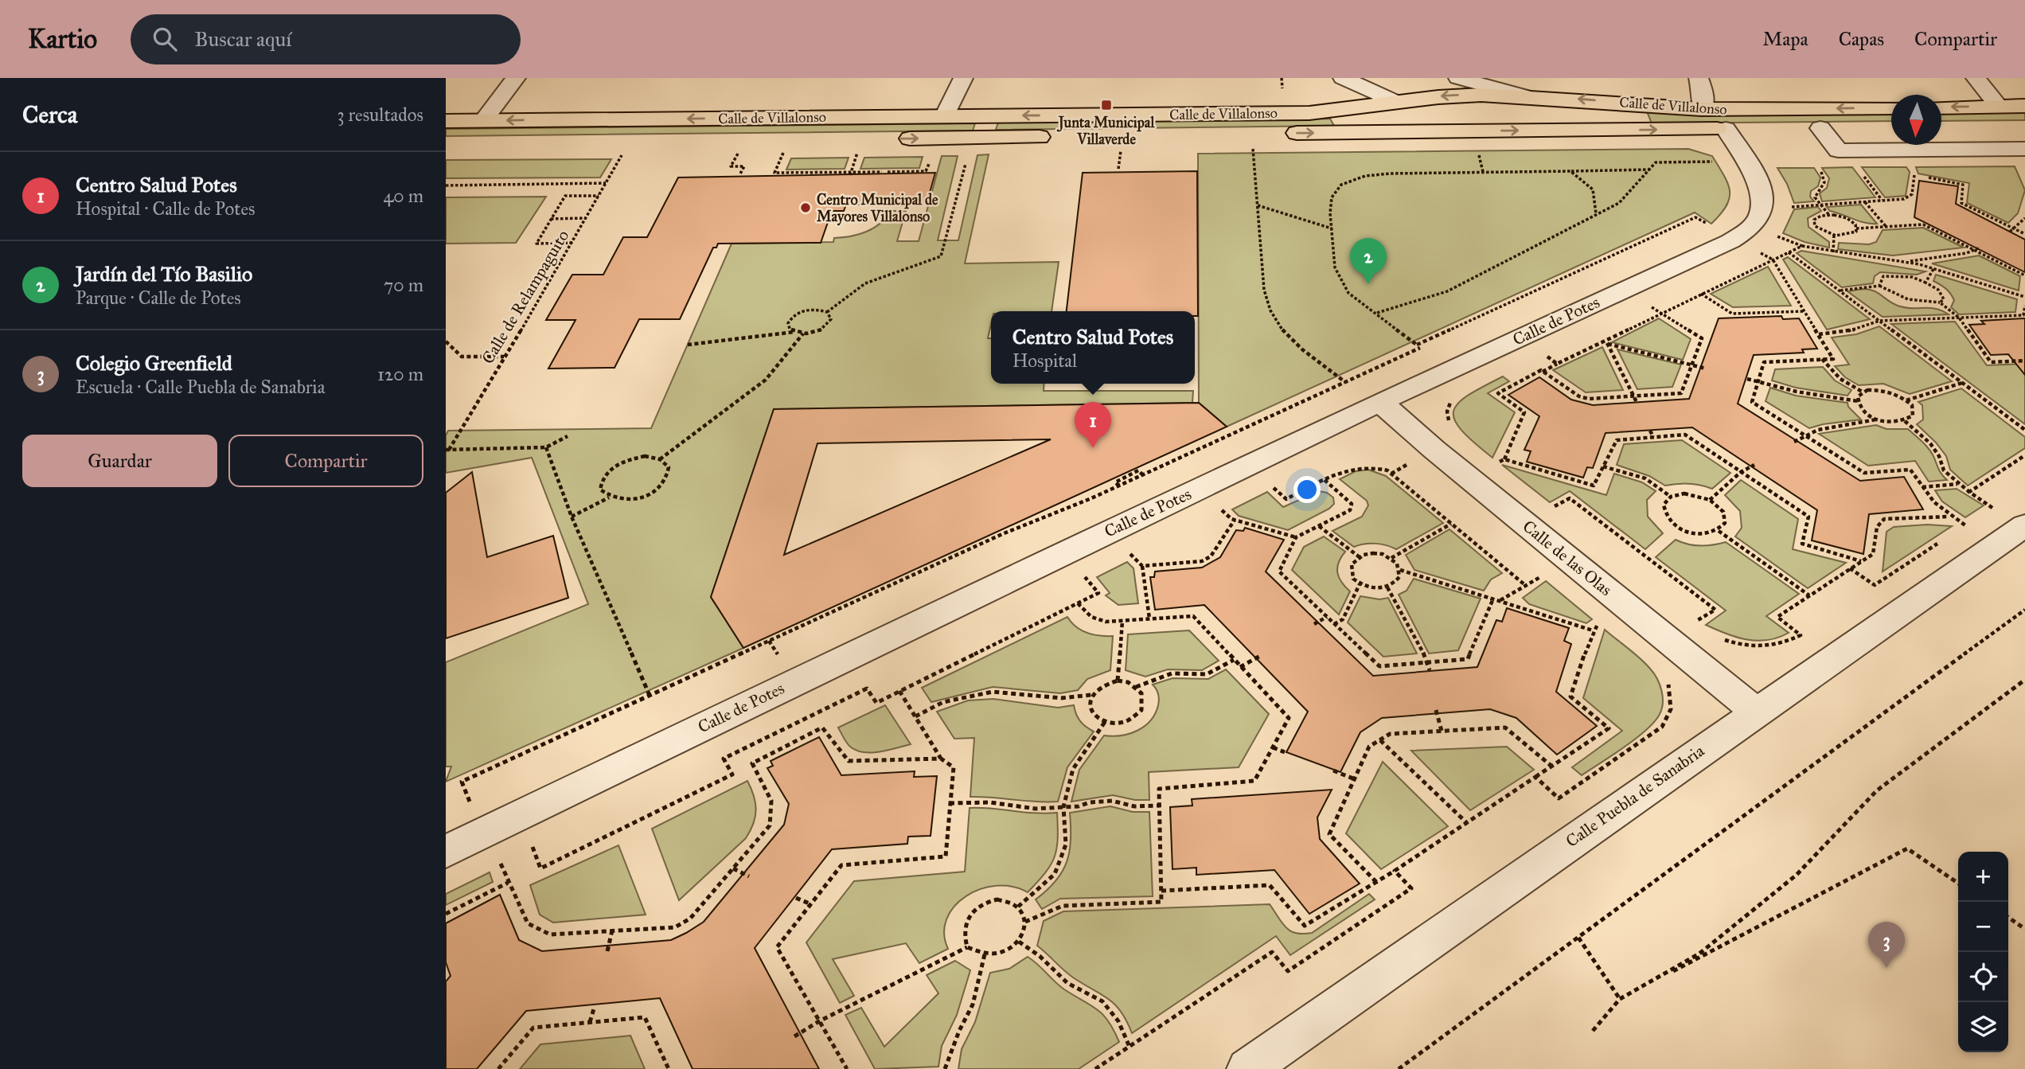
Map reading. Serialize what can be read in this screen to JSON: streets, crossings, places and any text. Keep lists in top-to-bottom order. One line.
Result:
{"streets":{"main road":["Calle de Villalonso"],"street":["Calle de Potes","Calle de las Olas","Calle Puebla de Sanabria"],"path":["Calle de Relampaguito"]},"crossings":[["Calle de Villalonso","Calle de Potes"],["Calle de Potes","Calle de las Olas"],["Calle de las Olas","Calle Puebla de Sanabria"]],"places":{"transit":["Junta Municipal Villaverde"],"other":["Centro Municipal de Mayores Villalonso"]},"north":"bottom","page":{"header":"Kartio","search":"Buscar aquí","nav":["Mapa","Capas","Compartir"],"heading":["Cerca","3 resultados"],"list":[{"mark":"1","name":"Centro Salud Potes","note":"Hospital · Calle de Potes","value":"40 m"},{"mark":"2","name":"Jardín del Tío Basilio","note":"Parque · Calle de Potes","value":"70 m"},{"mark":"3","name":"Colegio Greenfield","note":"Escuela · Calle Puebla de Sanabria","value":"120 m"}],"pins":["2","1","3"],"popup":["Centro Salud Potes","Hospital"],"buttons":["Guardar","Compartir"],"map_buttons":["+","−"]}}
